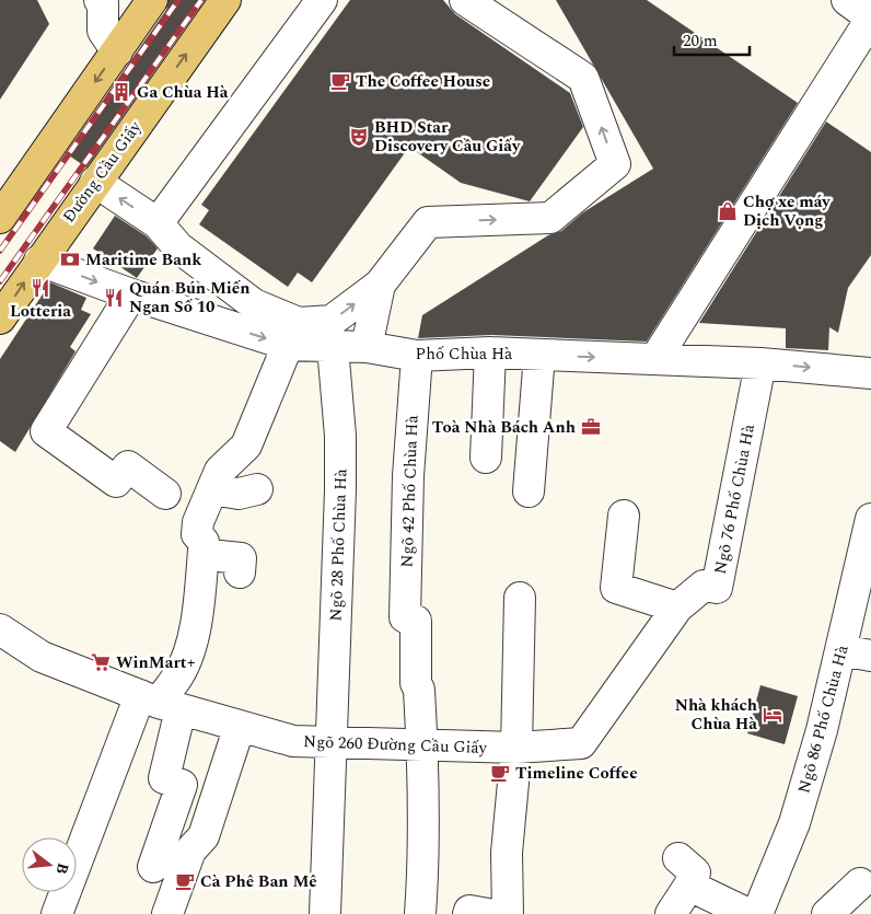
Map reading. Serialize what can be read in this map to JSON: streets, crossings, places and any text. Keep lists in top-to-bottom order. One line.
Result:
{"streets":{"main road":["Đường Cầu Giấy"],"street":["Phố Chùa Hà","Ngõ 42 Phố Chùa Hà","Ngõ 76 Phố Chùa Hà","Ngõ 28 Phố Chùa Hà","Ngõ 86 Phố Chùa Hà","Ngõ 260 Đường Cầu Giấy"]},"crossings":[["Đường Cầu Giấy","Phố Chùa Hà"],["Phố Chùa Hà","Ngõ 42 Phố Chùa Hà"],["Phố Chùa Hà","Ngõ 76 Phố Chùa Hà"],["Phố Chùa Hà","Ngõ 28 Phố Chùa Hà"],["Ngõ 42 Phố Chùa Hà","Ngõ 260 Đường Cầu Giấy"],["Ngõ 76 Phố Chùa Hà","Ngõ 260 Đường Cầu Giấy"],["Ngõ 28 Phố Chùa Hà","Ngõ 260 Đường Cầu Giấy"]],"one_way":["Phố Chùa Hà"],"places":{"cafe":["The Coffee House","Timeline Coffee","Cà Phê Ban Mê"],"building":["Ga Chùa Hà"],"theatre":["BHD Star Discovery Cầu Giấy"],"shop":["Chợ xe máy Dịch Vọng"],"bank":["Maritime Bank"],"restaurant":["Lotteria","Quán Bún Miến Ngan Số 10"],"office":["Toà Nhà Bách Anh"],"supermarket":["WinMart+"],"hotel":["Nhà khách Chùa Hà"]},"scale_bar":"20 m","north":"right"}
